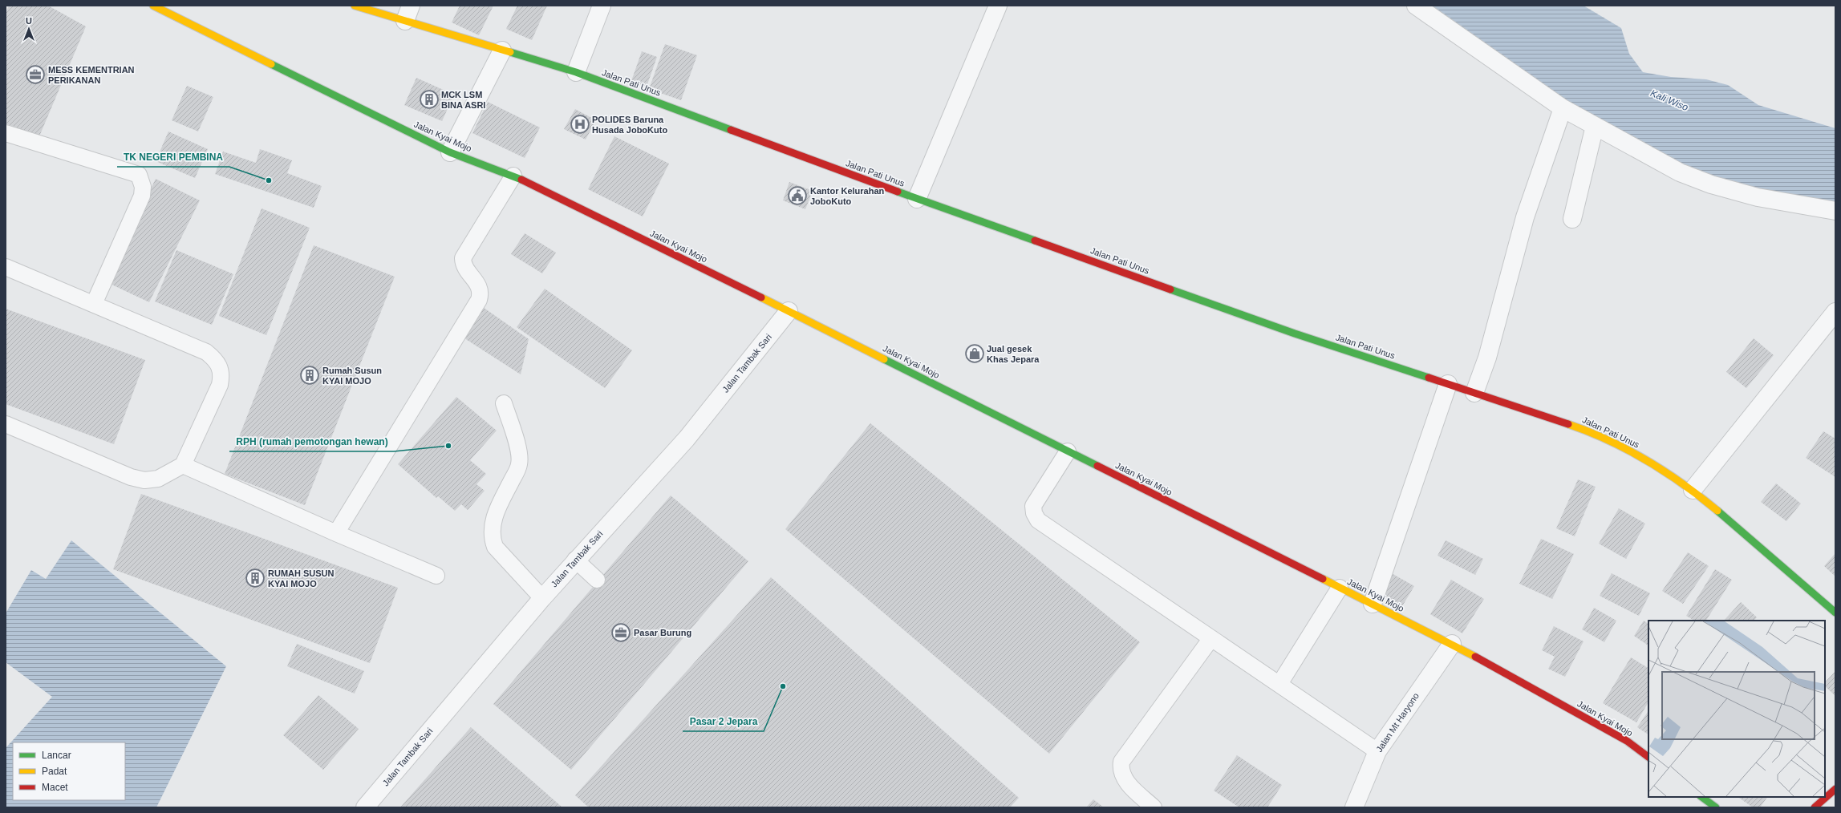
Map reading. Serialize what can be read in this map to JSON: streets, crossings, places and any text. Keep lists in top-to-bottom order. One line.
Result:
{"streets":{"main road":["Jalan Pati Unus","Jalan Kyai Mojo"],"street":["Jalan Tambak Sari","Jalan Mt Haryono"]},"crossings":[["Jalan Kyai Mojo","Jalan Tambak Sari"],["Jalan Kyai Mojo","Jalan Mt Haryono"]],"water":["Kali Wiso"],"places":{"office":["MESS KEMENTRIAN PERIKANAN","Pasar Burung"],"building":["MCK LSM BINA ASRI","Rumah Susun KYAI MOJO","RUMAH SUSUN KYAI MOJO"],"hospital":["POLIDES Baruna Husada JoboKuto"],"other":["TK NEGERI PEMBINA","RPH (rumah pemotongan hewan)","Pasar 2 Jepara"],"public building":["Kantor Kelurahan JoboKuto"],"shop":["Jual gesek Khas Jepara"]},"legend":["Lancar","Padat","Macet"],"north":"top"}
